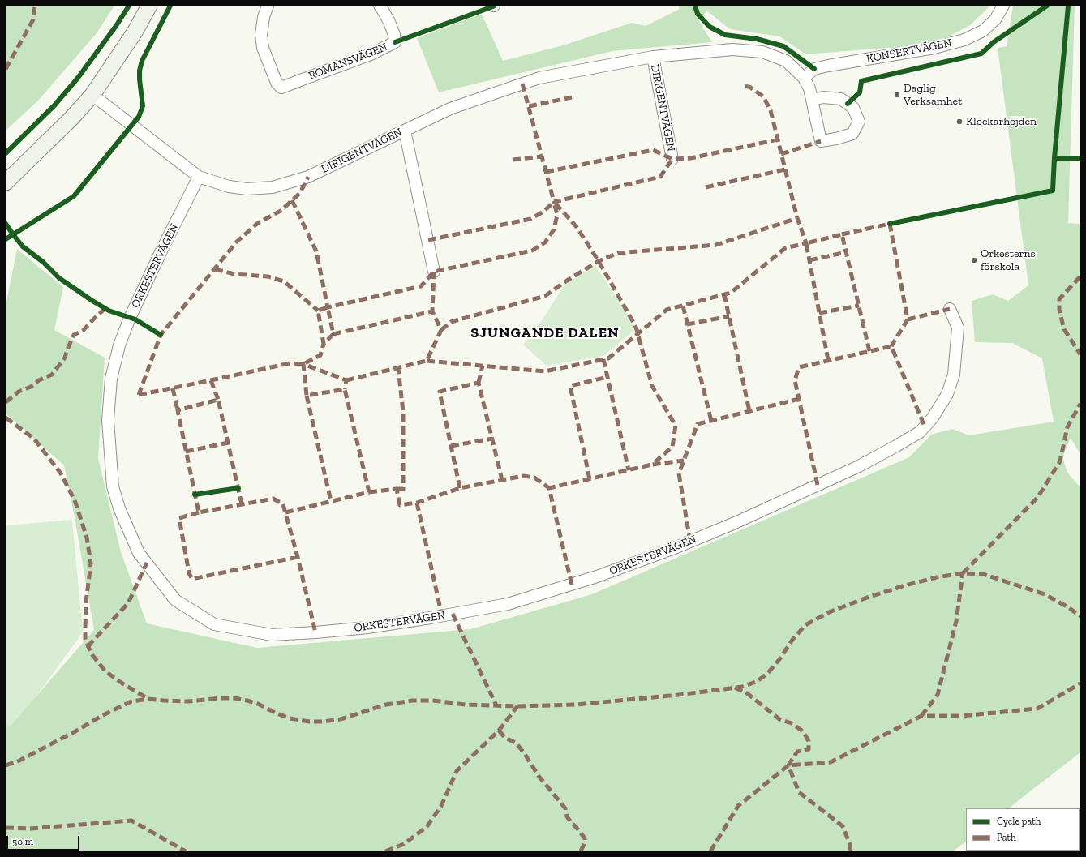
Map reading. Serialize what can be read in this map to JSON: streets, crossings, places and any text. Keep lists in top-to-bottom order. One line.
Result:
{"streets":{"street":["KONSERTVÄGEN","ROMANSVÄGEN","DIRIGENTVÄGEN","ORKESTERVÄGEN"]},"crossings":[["KONSERTVÄGEN","DIRIGENTVÄGEN"],["DIRIGENTVÄGEN","ORKESTERVÄGEN"]],"districts":["SJUNGANDE DALEN"],"places":["Daglig Verksamhet","Klockarhöjden","Orkesterns förskola"],"legend":["Cycle path","Path"],"scale_bar":"50 m"}
